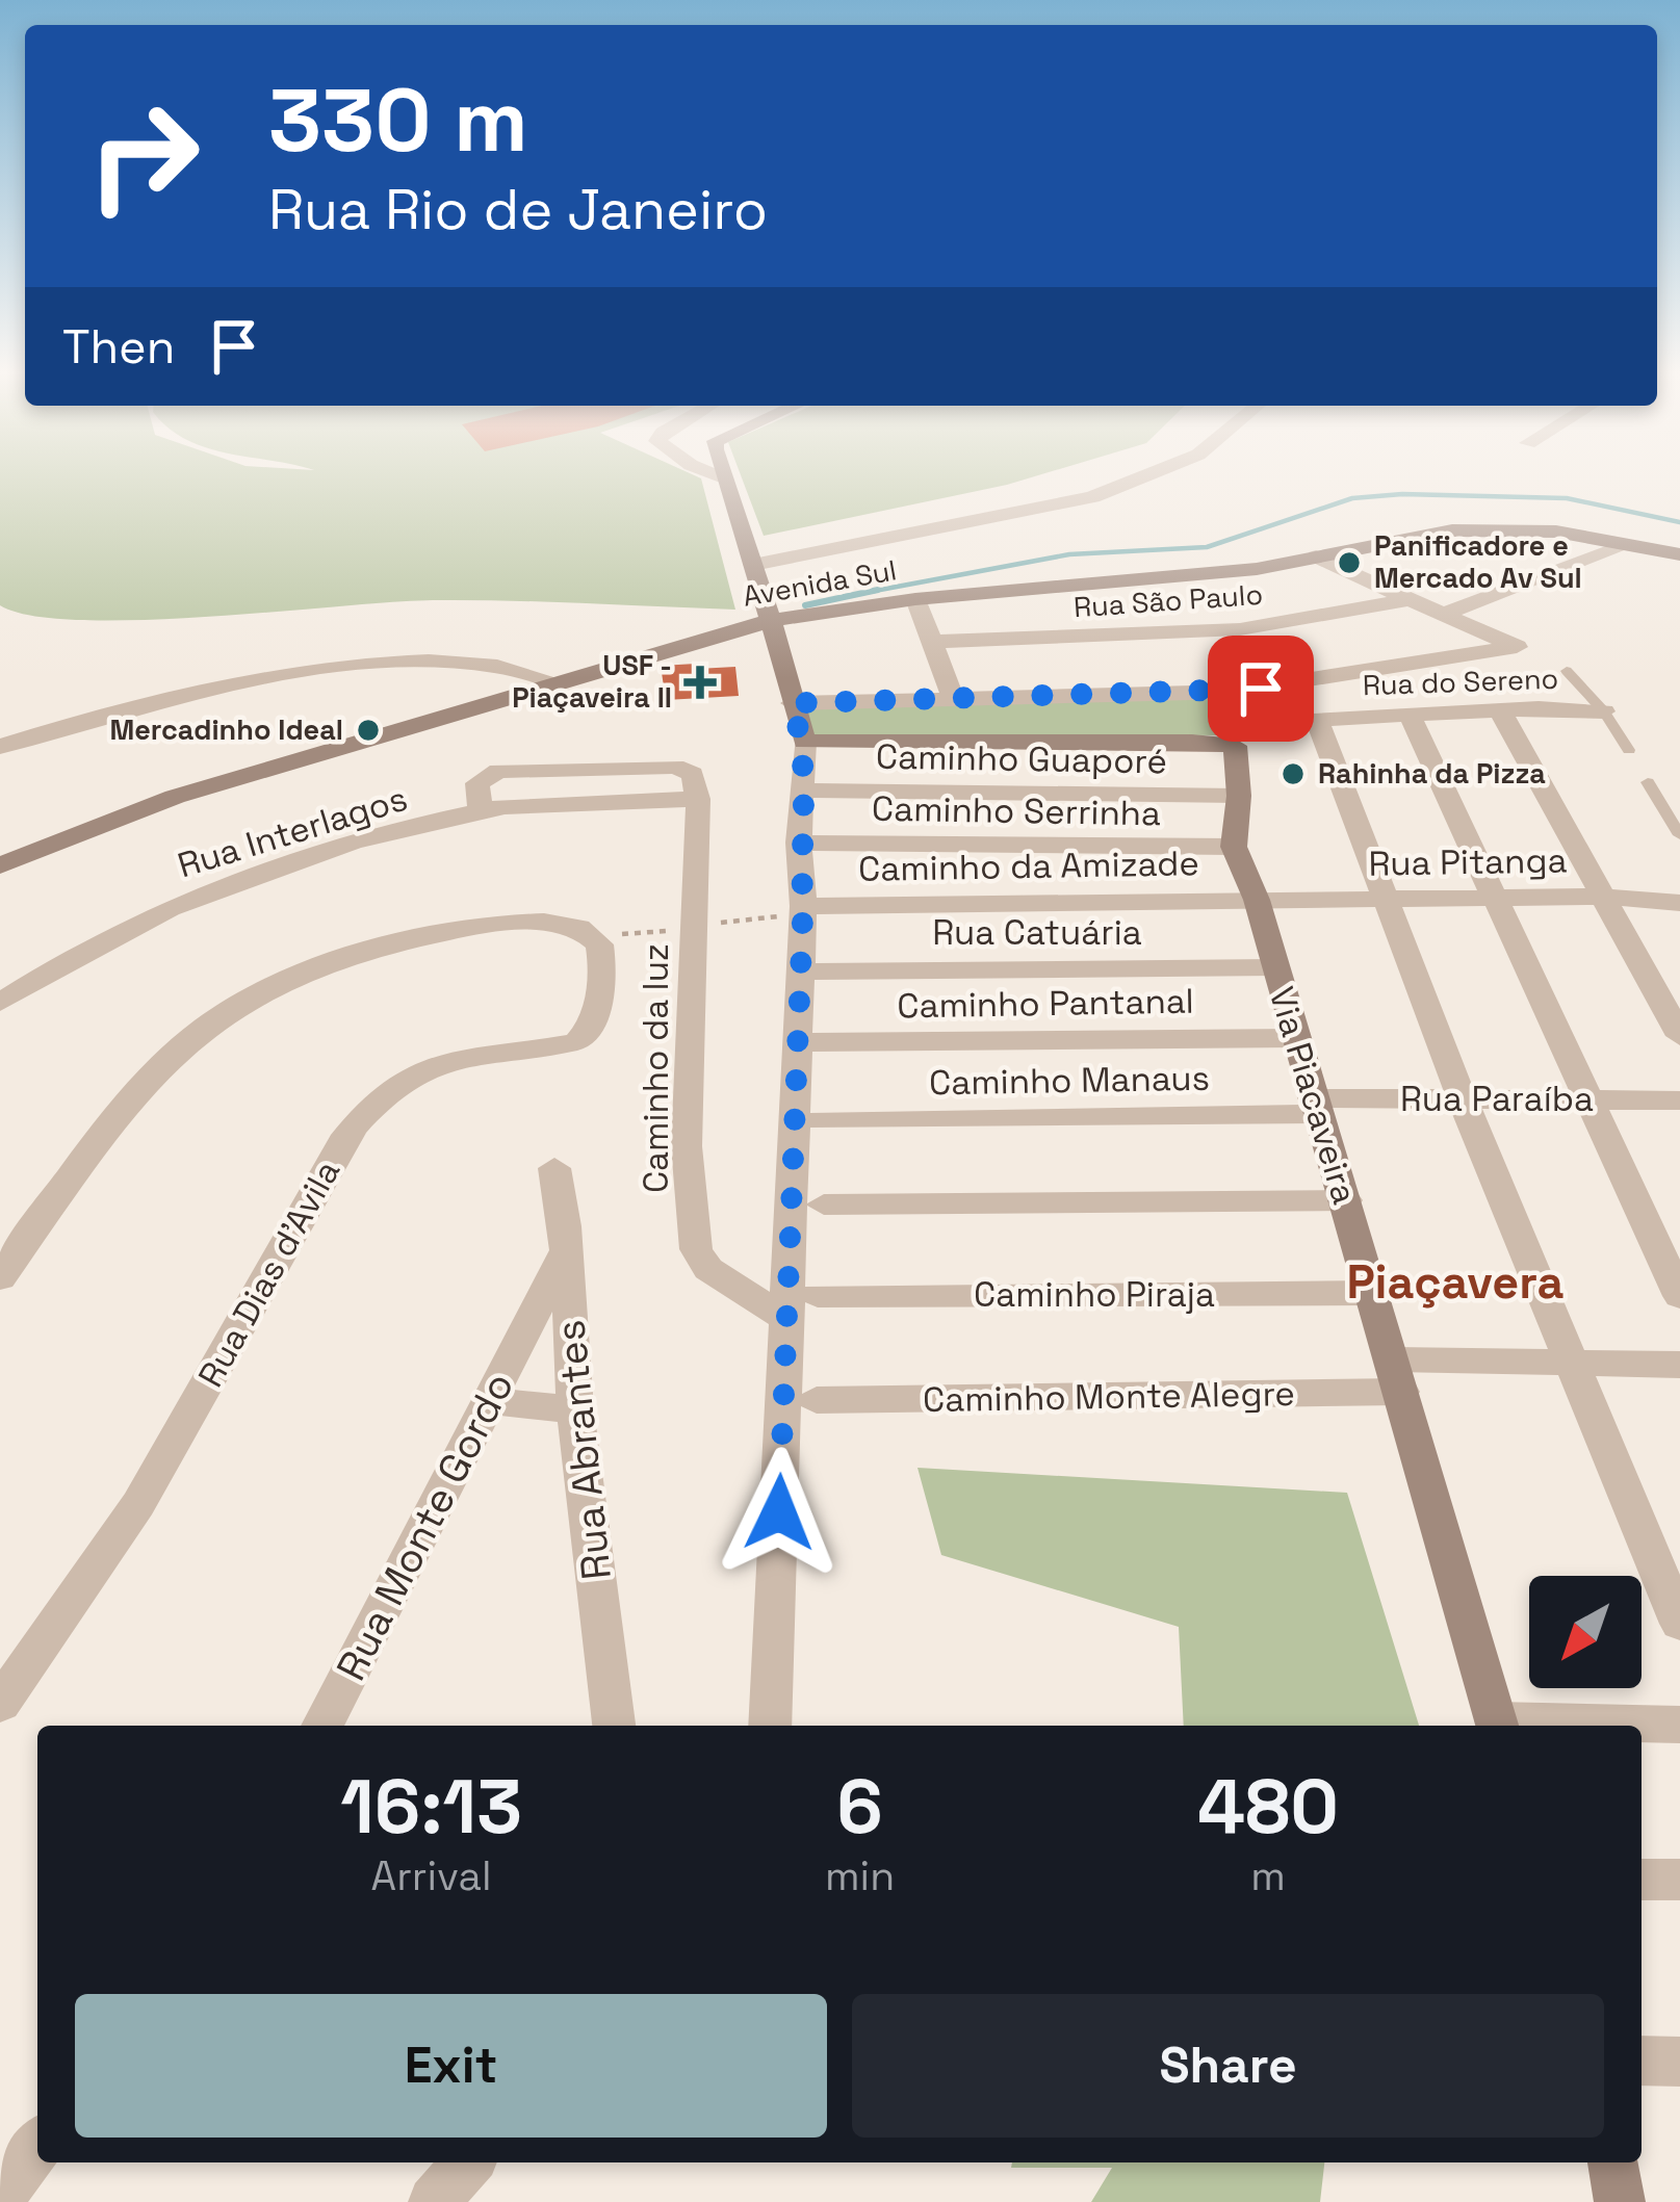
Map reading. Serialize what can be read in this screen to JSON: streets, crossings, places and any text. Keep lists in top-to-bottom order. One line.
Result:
{"streets":{"street":["Avenida Sul","Rua São Paulo","Rua do Sereno","Caminho Guaporé","Caminho Serrinha","Rua Interlagos","Rua Pitanga","Caminho da Amizade","Rua Catuária","Caminho Pantanal","Caminho da luz","Caminho Manaus","Via Piacaveira","Rua Paraíba","Rua Dias d'Avila","Caminho Piraja","Caminho Monte Alegre","Rua Abrantes","Rua Monte Gordo"]},"crossings":[["Rua do Sereno","Via Piacaveira"],["Caminho Guaporé","Via Piacaveira"],["Caminho Serrinha","Via Piacaveira"],["Rua Interlagos","Caminho da luz"],["Rua Pitanga","Caminho da Amizade"],["Rua Pitanga","Via Piacaveira"],["Caminho da Amizade","Via Piacaveira"],["Rua Catuária","Via Piacaveira"],["Caminho Pantanal","Via Piacaveira"],["Caminho Manaus","Via Piacaveira"],["Caminho Manaus","Rua Paraíba"],["Via Piacaveira","Rua Paraíba"],["Via Piacaveira","Caminho Piraja"],["Via Piacaveira","Caminho Monte Alegre"],["Rua Abrantes","Rua Monte Gordo"]],"districts":["Piaçavera"],"places":{"other":["Panificadore e Mercado Av Sul","Mercadinho Ideal","Rahinha da Pizza"],"health":["USF - Piaçaveira II"]},"north":"bottom left","page":{"turn":["330 m","Rua Rio de Janeiro"],"then":"Then","eta":["16:13","Arrival","6","min","480","m"],"buttons":["Exit","Share"]}}
